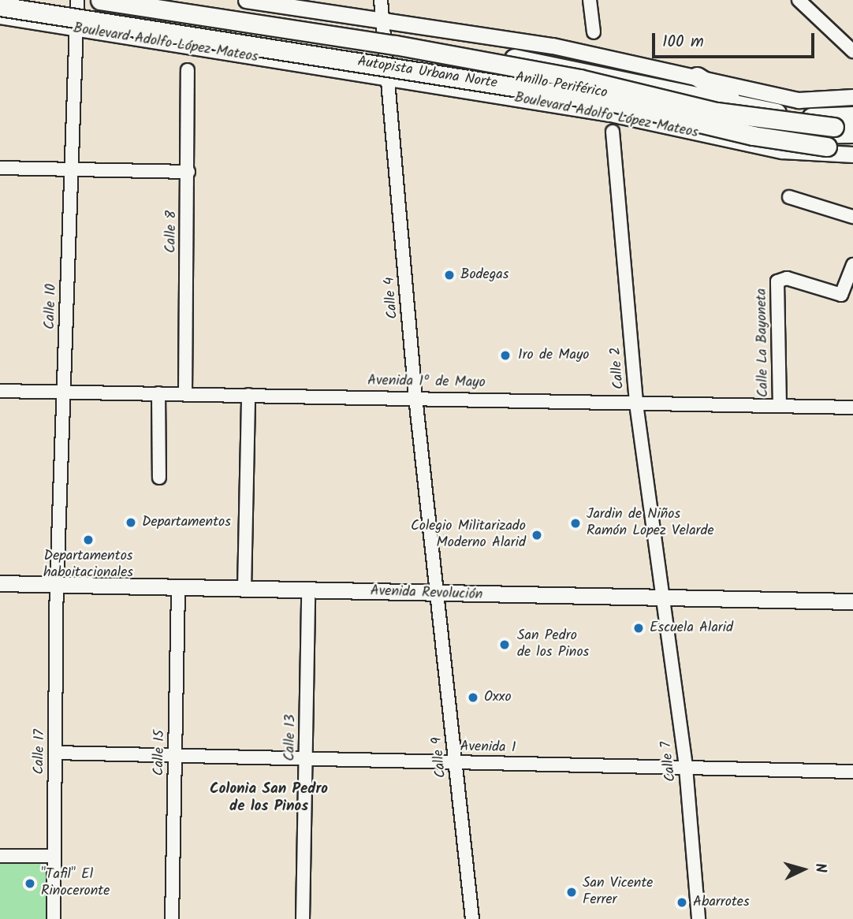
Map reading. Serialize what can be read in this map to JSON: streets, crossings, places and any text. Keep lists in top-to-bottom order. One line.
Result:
{"streets":{"highway":["Autopista Urbana Norte","Anillo Periférico"],"main road":["Boulevard Adolfo López Mateos","Avenida Revolución"],"street":["Calle 8","Calle 4","Calle 10","Calle La Bayoneta","Calle 2","Avenida 1º de Mayo","Calle 13","Avenida 1","Calle 17","Calle 15","Calle 9","Calle 7"]},"crossings":[["Boulevard Adolfo López Mateos","Calle 4"],["Boulevard Adolfo López Mateos","Calle 10"],["Autopista Urbana Norte","Anillo Periférico"],["Autopista Urbana Norte","Calle 10"],["Anillo Periférico","Calle 4"],["Anillo Periférico","Calle 10"],["Calle 8","Avenida 1º de Mayo"],["Calle 4","Avenida 1º de Mayo"],["Calle 4","Avenida Revolución"],["Calle 4","Calle 9"],["Calle 10","Avenida 1º de Mayo"],["Calle 10","Avenida Revolución"],["Calle 10","Calle 17"],["Calle La Bayoneta","Avenida 1º de Mayo"],["Calle 2","Avenida 1º de Mayo"],["Calle 2","Avenida Revolución"],["Calle 2","Calle 7"],["Avenida Revolución","Calle 13"],["Avenida Revolución","Calle 17"],["Avenida Revolución","Calle 15"],["Avenida Revolución","Calle 9"],["Avenida Revolución","Calle 7"],["Calle 13","Avenida 1"],["Avenida 1","Calle 17"],["Avenida 1","Calle 15"],["Avenida 1","Calle 9"],["Avenida 1","Calle 7"]],"districts":["Colonia San Pedro de los Pinos"],"places":["Bodegas","1ro de Mayo","Departamentos","Jardin de Niños Ramón Lopez Velarde","Colegio Militarizado Moderno Alarid","Departamentos haboitacionales","Escuela Alarid","San Pedro de los Pinos","Oxxo","\"Tafil\" El Rinoceronte","San Vicente Ferrer","Abarrotes"],"scale_bar":"100 m","north":"right"}
